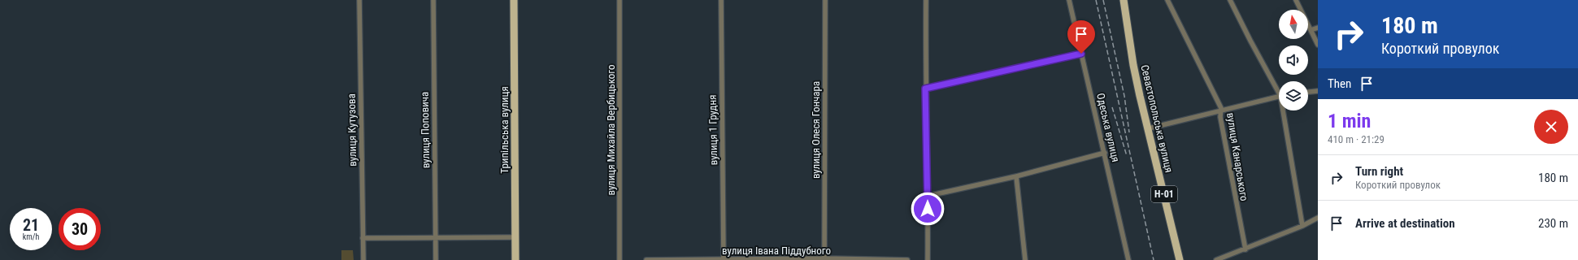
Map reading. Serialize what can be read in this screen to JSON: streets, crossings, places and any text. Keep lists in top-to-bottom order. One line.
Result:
{"streets":{"main road":["Севастопольська вулиця","Трипільська вулиця","Н-01"],"street":["Одеська вулиця","вулиця Кутузова","вулиця Поповича","вулиця Михайла Вербицького","вулиця 1 Грудня","вулиця Олеся Гончара","вулиця Канарського","вулиця Івана Піддубного"]},"crossings":[["вулиця 1 Грудня","вулиця Івана Піддубного"],["вулиця Олеся Гончара","вулиця Івана Піддубного"]],"north":"top","page":{"turn":["180 m","Короткий провулок"],"then":"Then","heading":["1 min","410 m · 21:29"],"list":[{"name":"Turn right","note":"Короткий провулок","value":"180 m"},{"name":"Arrive at destination","value":"230 m"}],"speed":"21 km/h","limit":"30"}}
